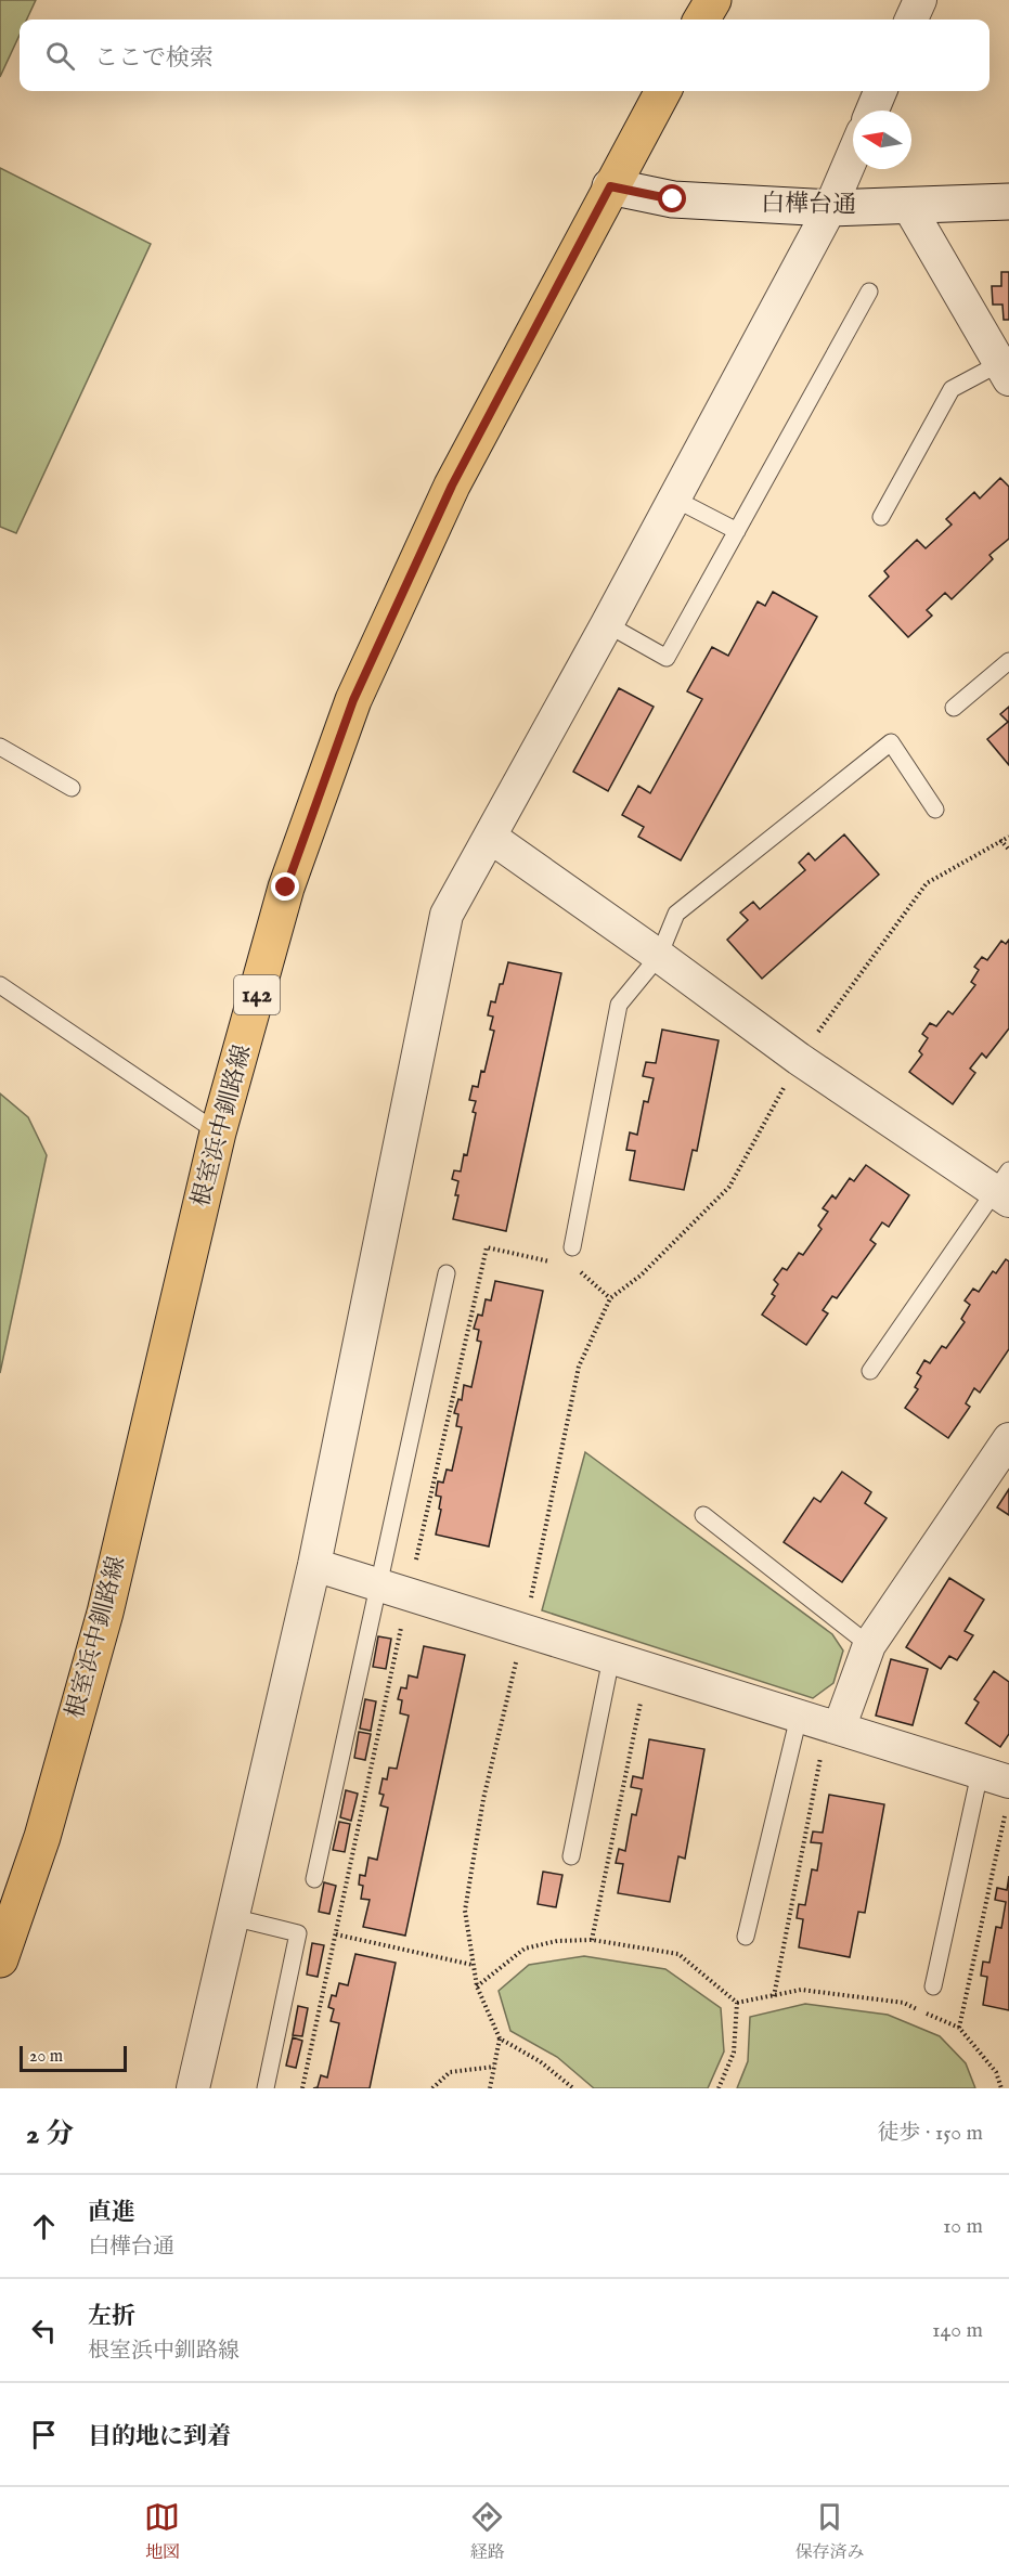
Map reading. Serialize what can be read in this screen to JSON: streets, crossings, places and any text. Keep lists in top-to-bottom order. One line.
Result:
{"streets":{"main road":["142","根室浜中釧路線"],"street":["白樺台通"]},"crossings":[["白樺台通","根室浜中釧路線"]],"scale_bar":"20 m","north":"left","page":{"search":"ここで検索","scale":"20 m","heading":["2 分","徒歩 · 150 m"],"list":[["直進","白樺台通","10 m"],["左折","根室浜中釧路線","140 m"],"目的地に到着"],"nav":["地図","経路","保存済み"]}}
